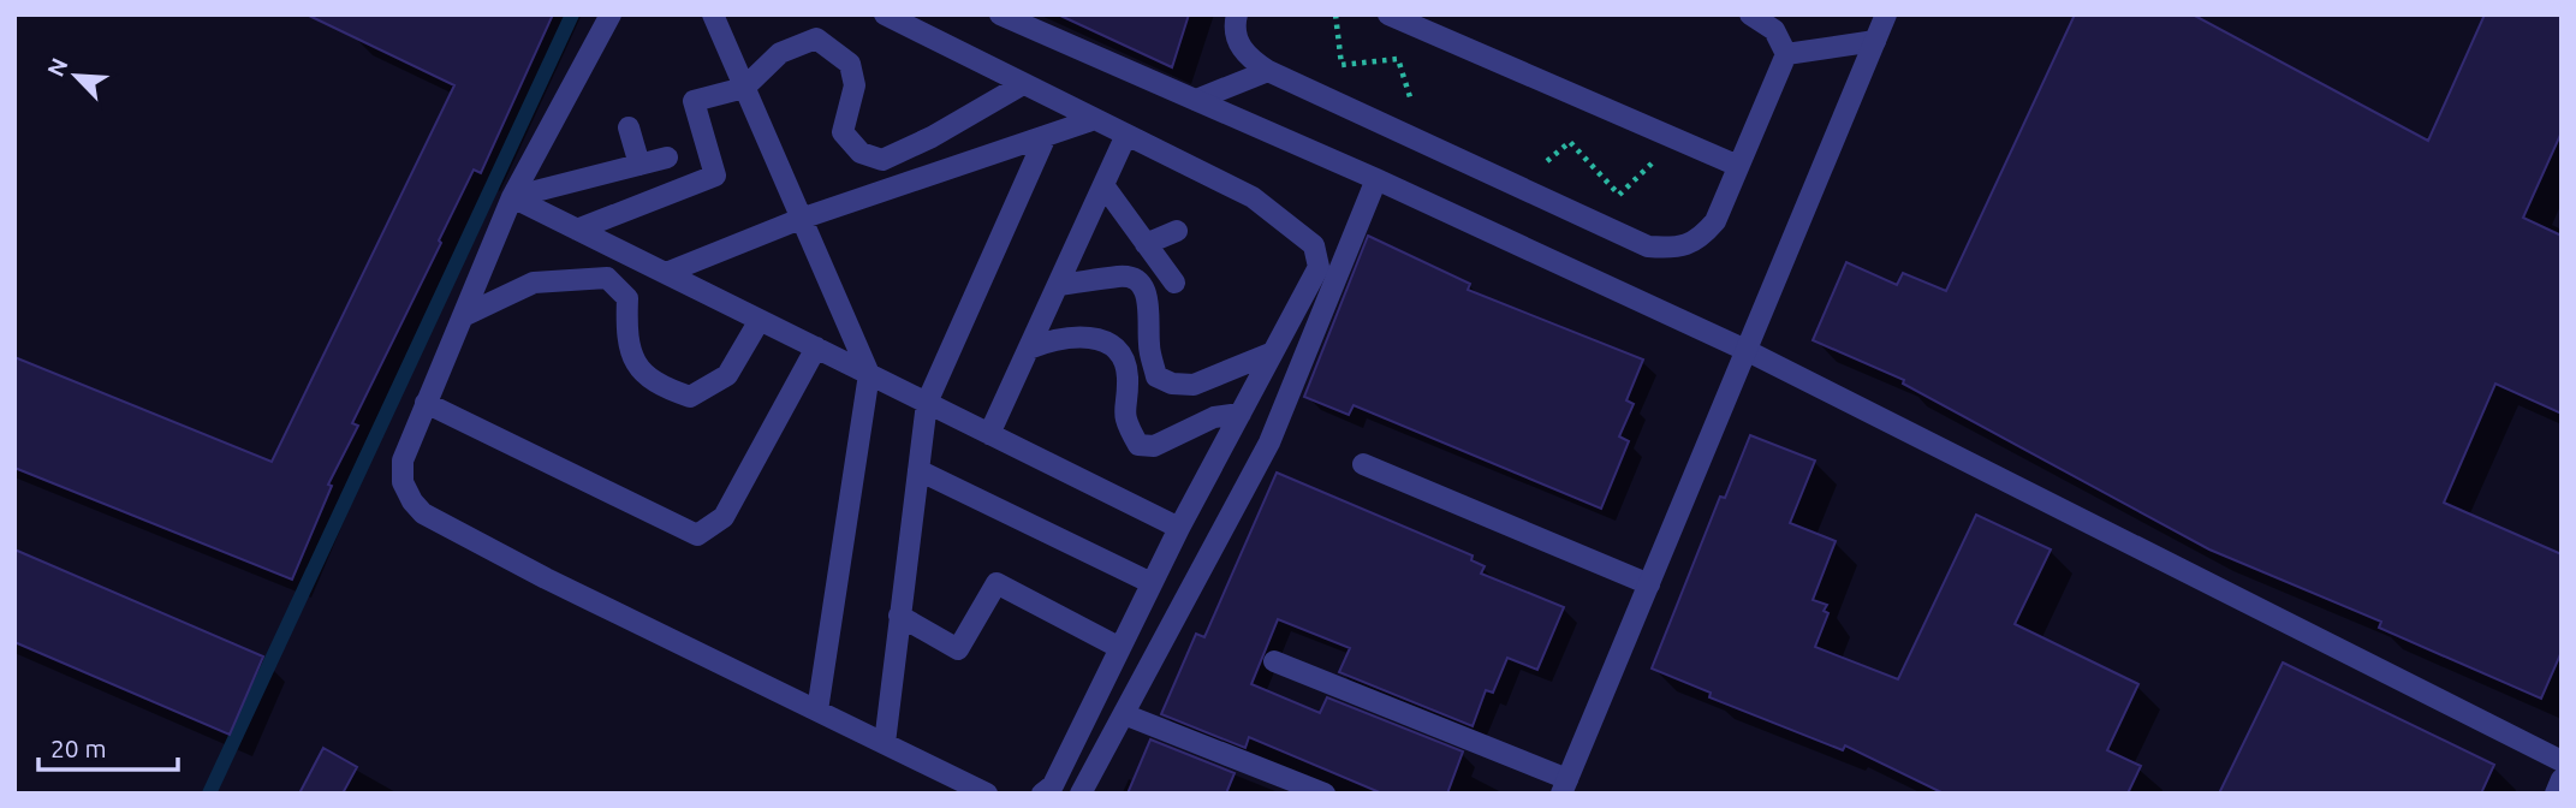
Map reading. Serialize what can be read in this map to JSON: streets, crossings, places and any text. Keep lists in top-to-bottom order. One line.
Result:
{"scale_bar":"20 m","north":"top left"}
